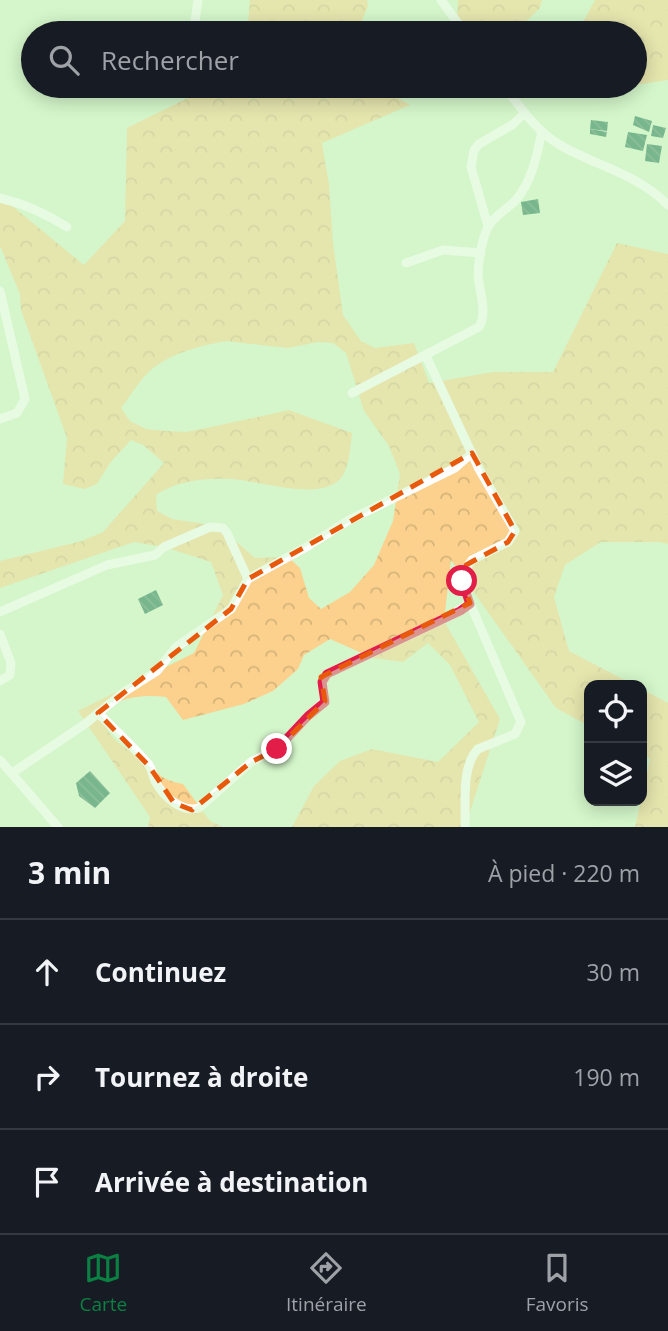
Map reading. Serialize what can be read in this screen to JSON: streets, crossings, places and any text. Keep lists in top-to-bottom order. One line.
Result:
{"page":{"search":"Rechercher","heading":["3 min","À pied · 220 m"],"list":[["Continuez","30 m"],["Tournez à droite","190 m"],"Arrivée à destination"],"nav":["Carte","Itinéraire","Favoris"]}}
